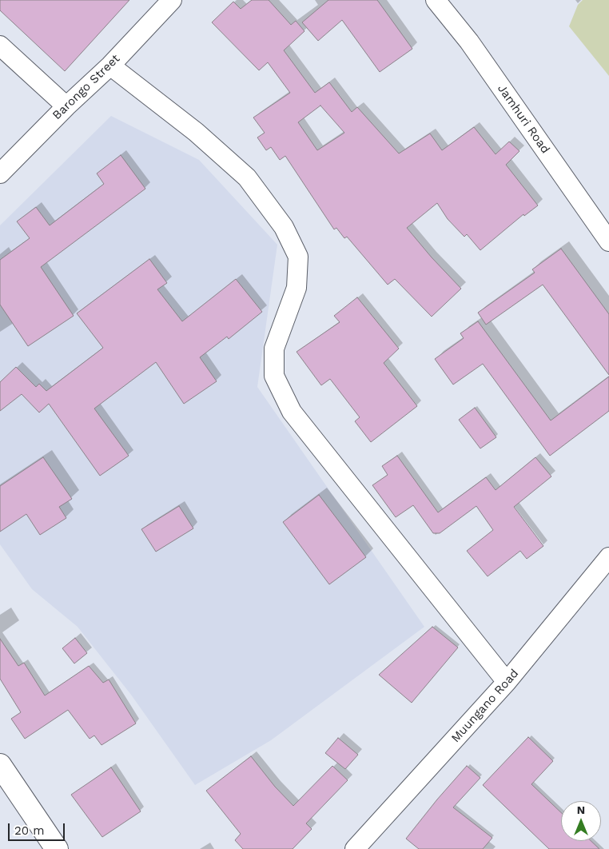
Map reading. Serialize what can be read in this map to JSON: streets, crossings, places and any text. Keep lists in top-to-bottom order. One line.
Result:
{"streets":{"street":["Barongo Street","Jamhuri Road","Muungano Road"]},"scale_bar":"20 m","north":"top"}
